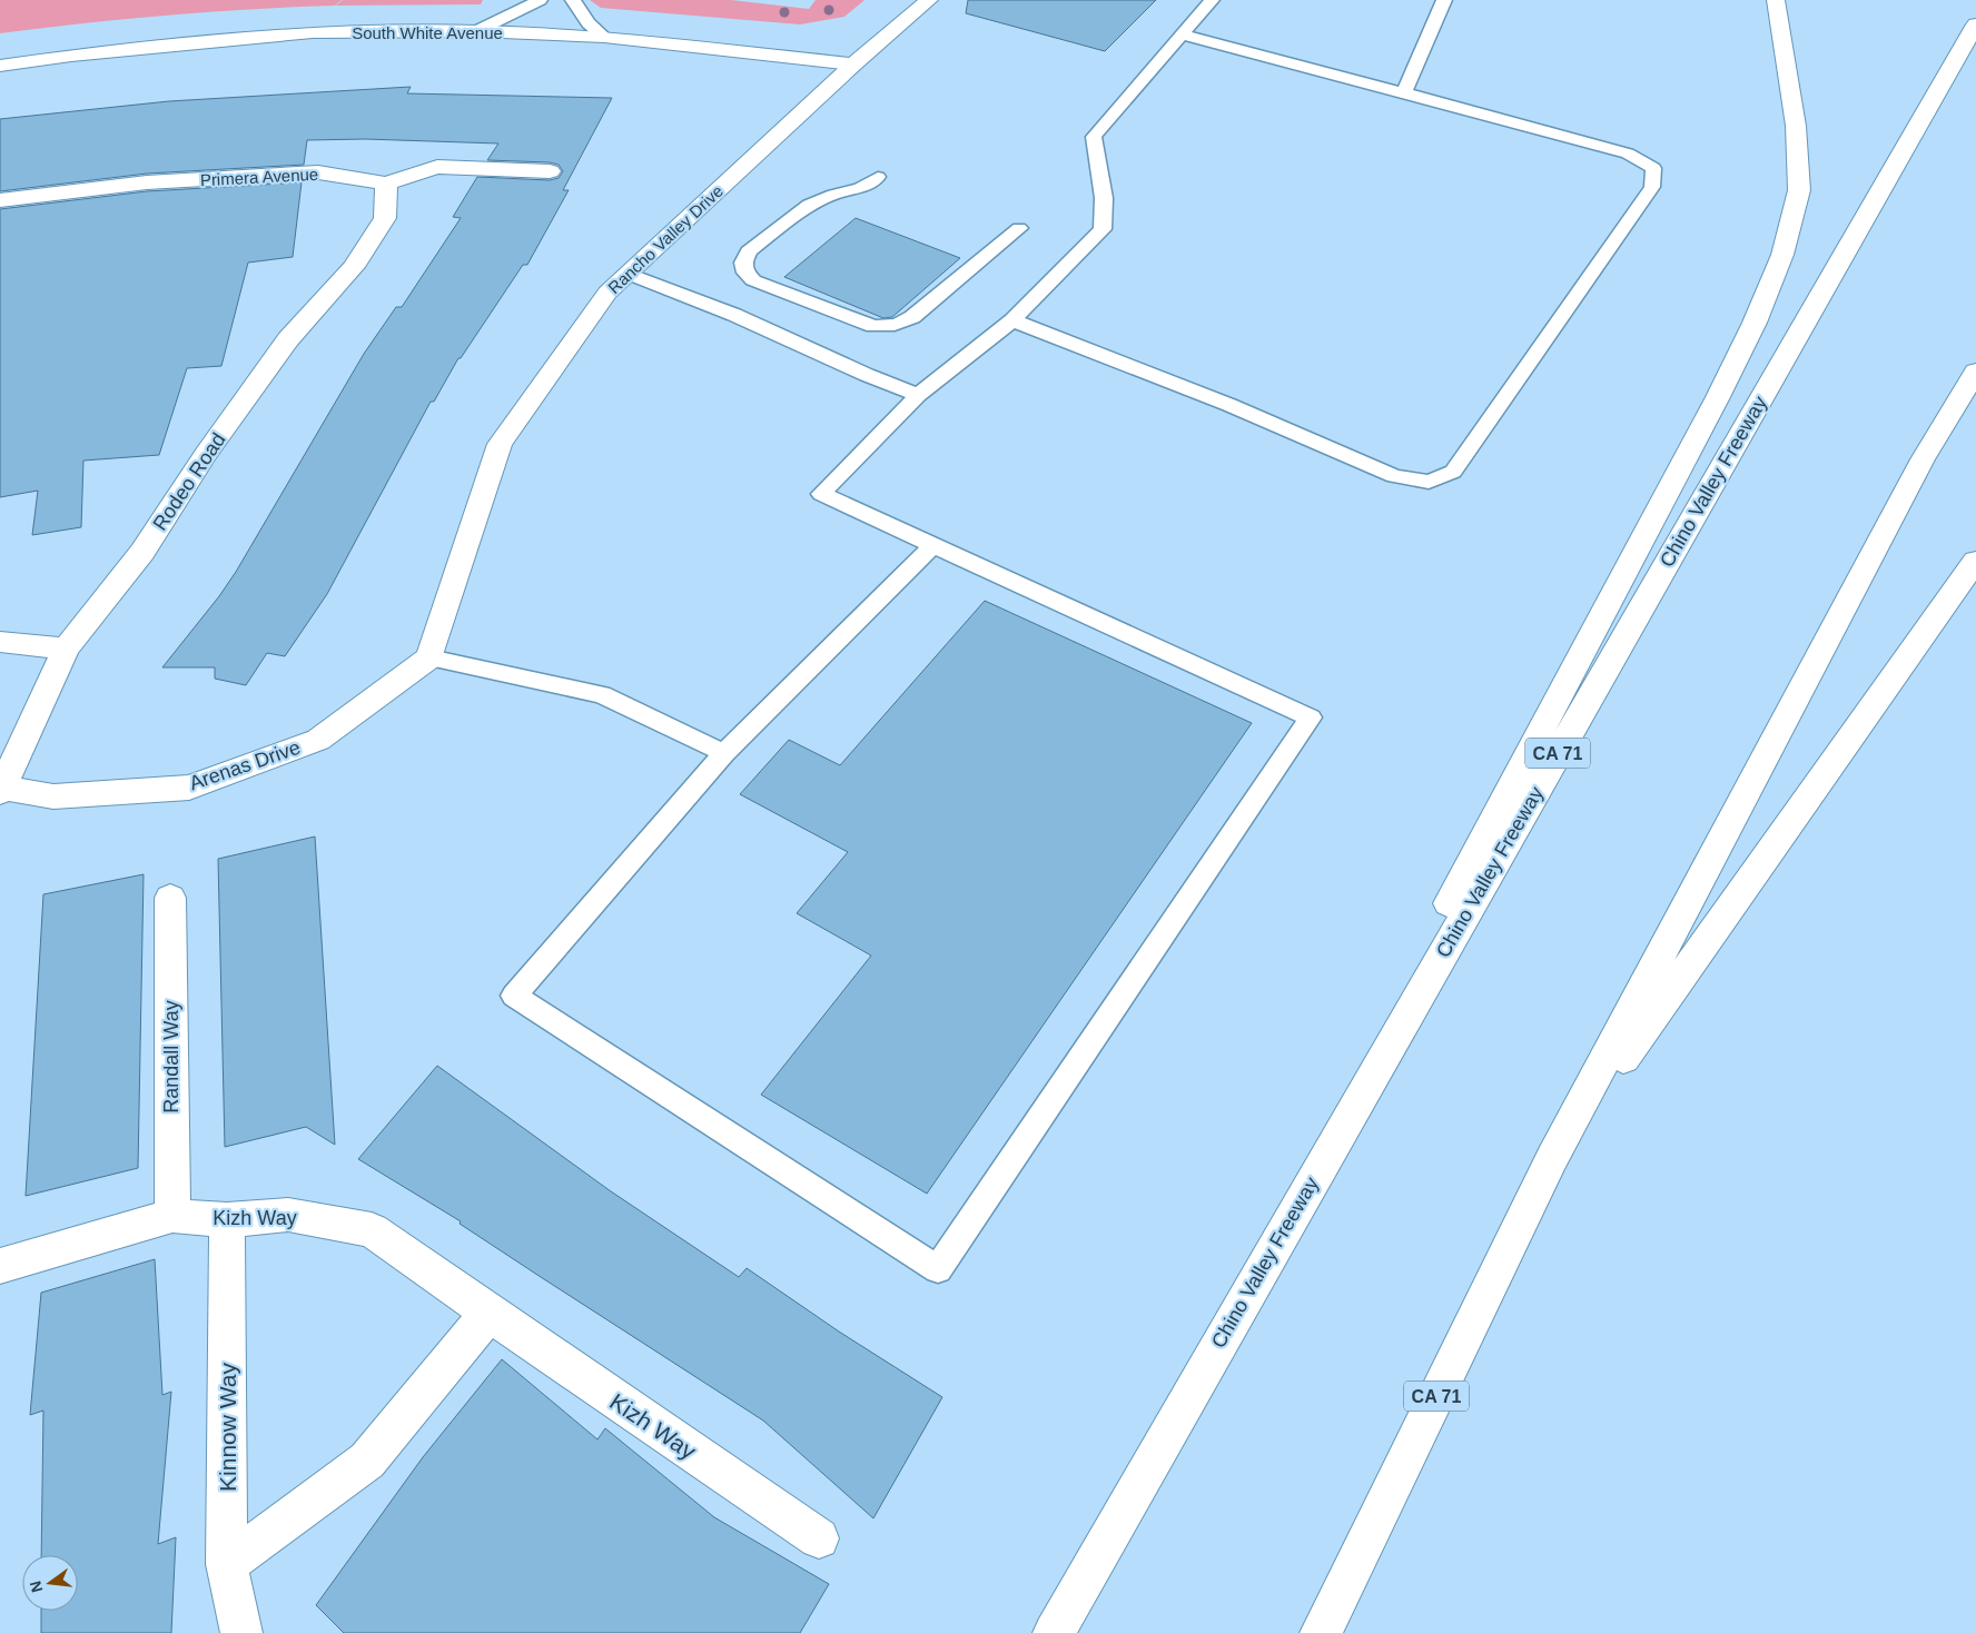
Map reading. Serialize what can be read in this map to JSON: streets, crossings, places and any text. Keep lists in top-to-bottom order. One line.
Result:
{"streets":{"main road":["South White Avenue","Primera Avenue","Rancho Valley Drive","Rodeo Road","Chino Valley Freeway","CA 71","Arenas Drive","Randall Way","Kizh Way","Kinnow Way"]},"crossings":[["South White Avenue","Rancho Valley Drive"],["Primera Avenue","Rodeo Road"],["Rancho Valley Drive","Arenas Drive"],["Rodeo Road","Arenas Drive"],["Randall Way","Kizh Way"],["Kizh Way","Kinnow Way"]],"north":"left"}
